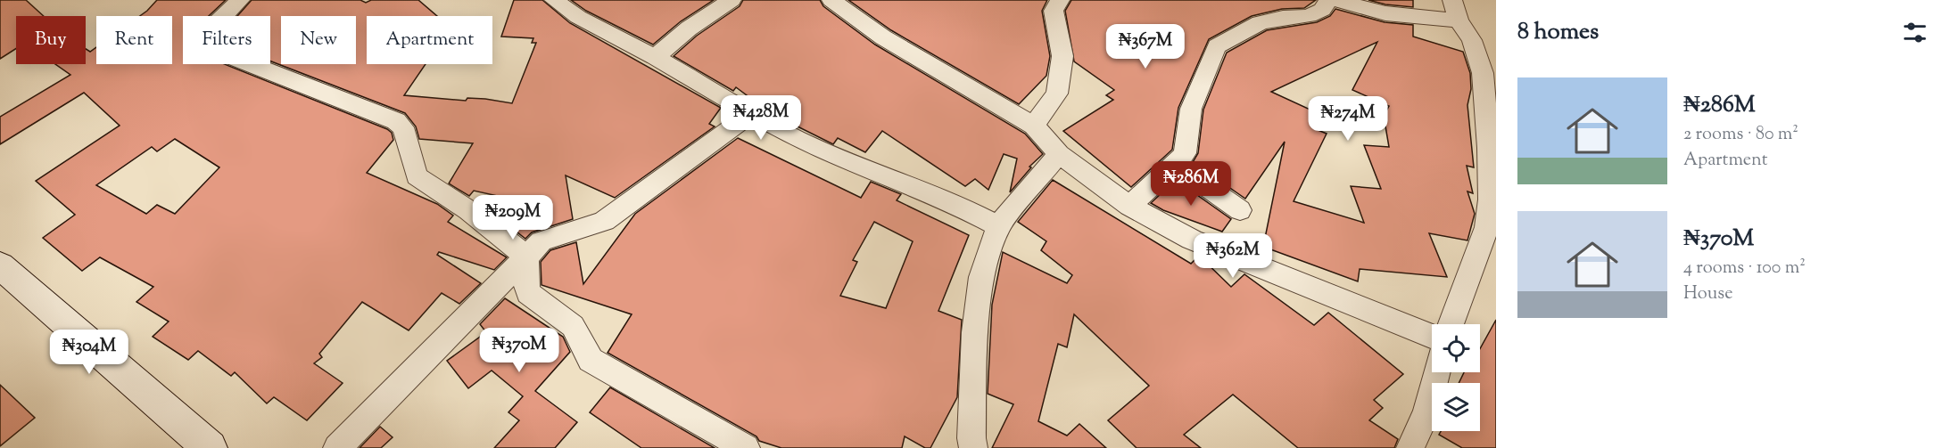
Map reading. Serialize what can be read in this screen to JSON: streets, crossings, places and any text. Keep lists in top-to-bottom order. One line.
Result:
{"page":{"heading":"8 homes","chip":["Buy","Rent","Filters","New","Apartment"],"price":["₦367M","₦428M","₦274M","₦286M","₦209M","₦362M","₦370M","₦304M"],"list":[{"name":"₦286M","note":"2 rooms · 80 m² · Apartment"},{"name":"₦370M","note":"4 rooms · 100 m² · House"}]}}
